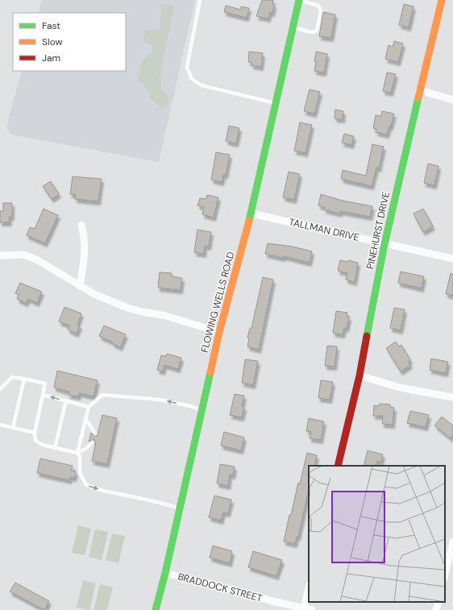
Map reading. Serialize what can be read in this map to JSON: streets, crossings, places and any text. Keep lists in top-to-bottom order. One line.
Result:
{"streets":{"main road":["PINEHURST DRIVE","FLOWING WELLS ROAD"],"street":["TALLMAN DRIVE","BRADDOCK STREET"]},"crossings":[["TALLMAN DRIVE","PINEHURST DRIVE"],["TALLMAN DRIVE","FLOWING WELLS ROAD"],["FLOWING WELLS ROAD","BRADDOCK STREET"]],"legend":["Fast","Slow","Jam"]}
